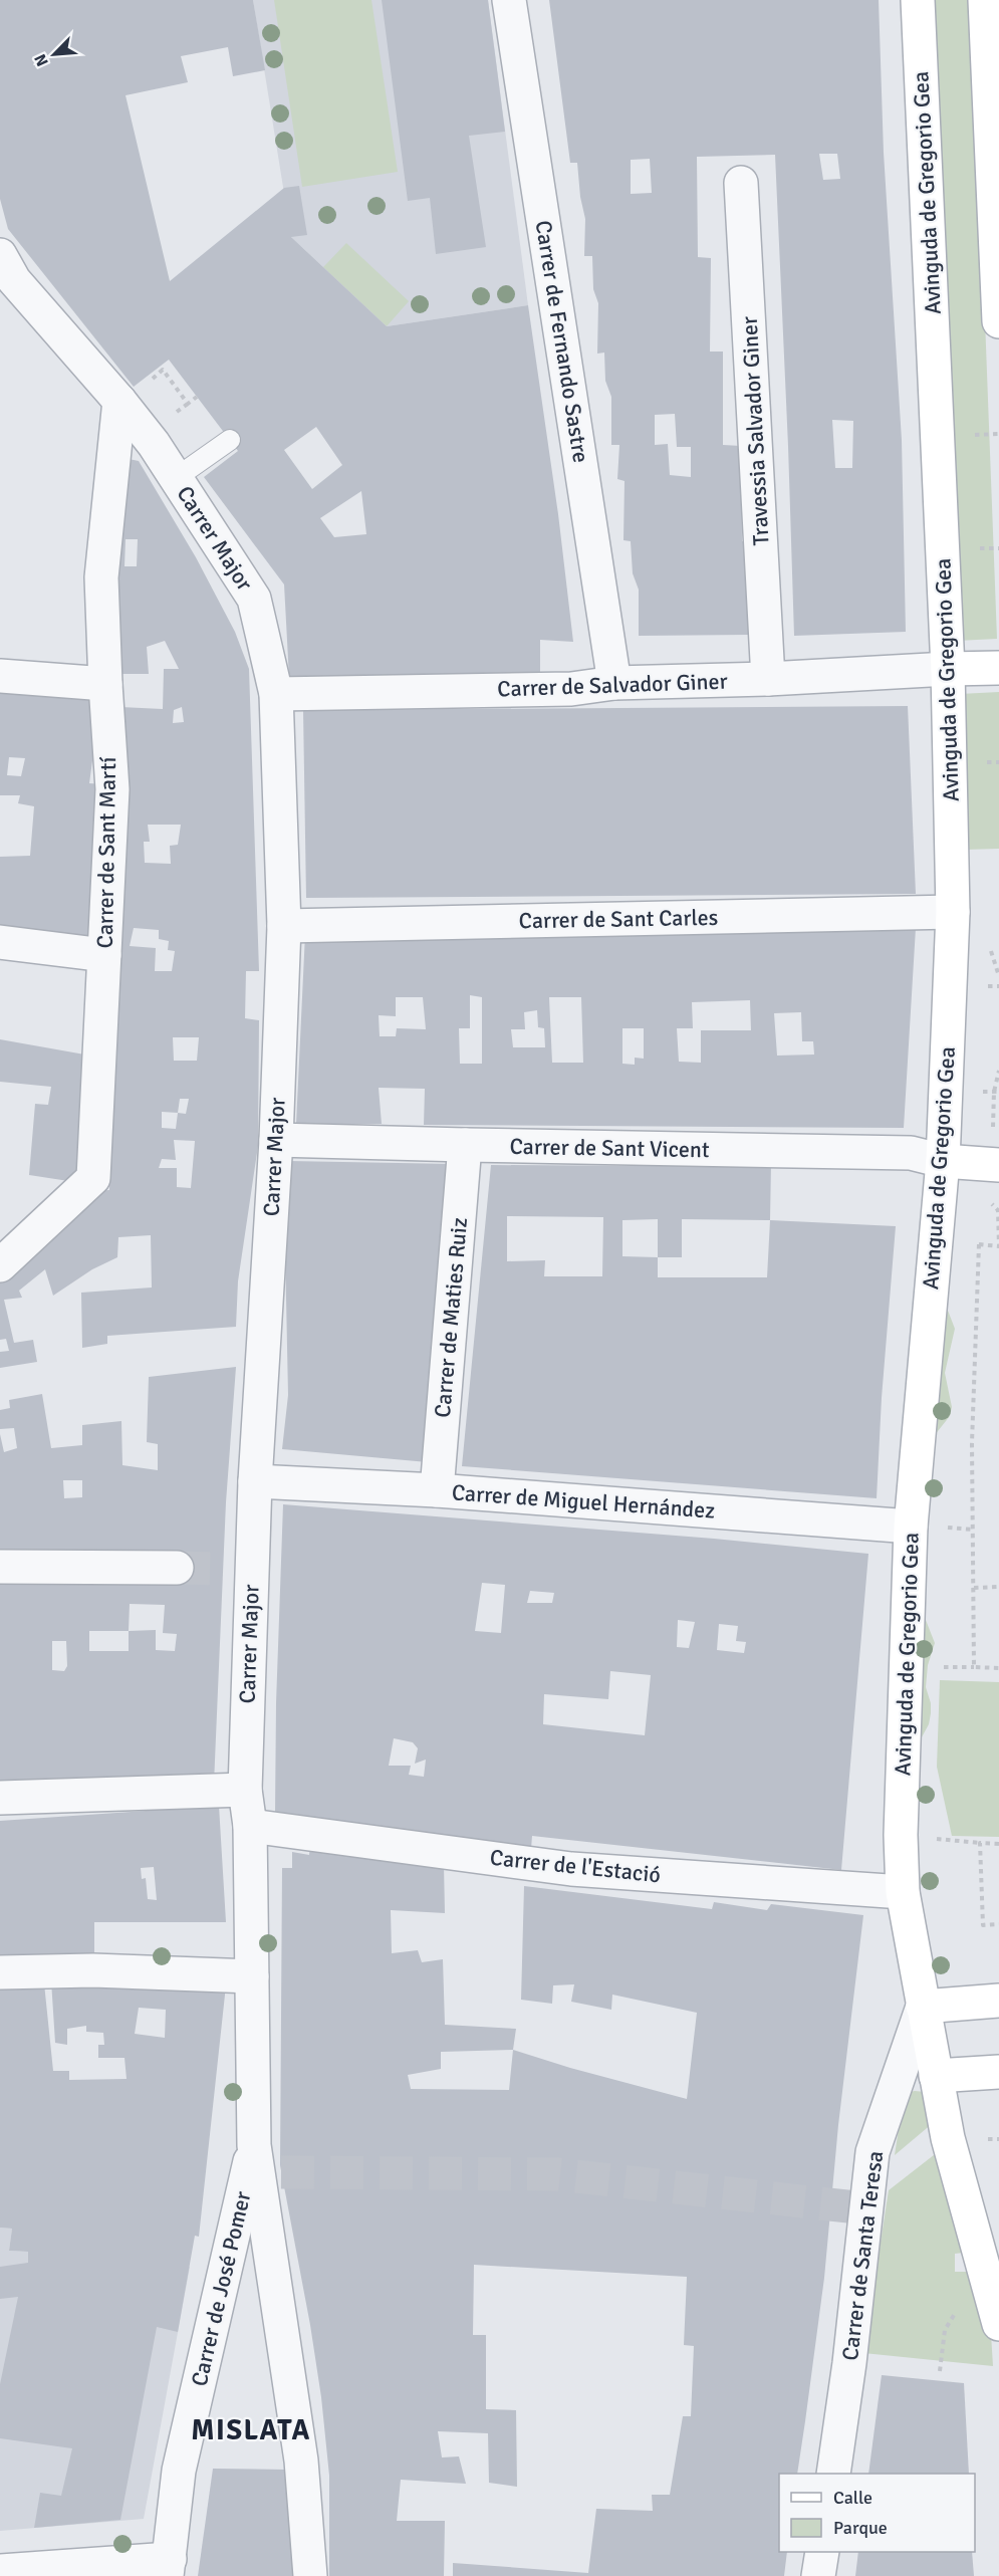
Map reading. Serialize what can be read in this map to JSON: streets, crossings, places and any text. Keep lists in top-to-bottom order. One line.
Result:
{"streets":{"street":["Avinguda de Gregorio Gea","Carrer de Fernando Sastre","Travessia Salvador Giner","Carrer Major","Carrer de Salvador Giner","Carrer de Sant Martí","Carrer de Sant Carles","Carrer de Sant Vicent","Carrer de Maties Ruiz","Carrer de Miguel Hernández","Carrer de l'Estació","Carrer de Santa Teresa","Carrer de José Pomer"]},"crossings":[["Avinguda de Gregorio Gea","Carrer de Salvador Giner"],["Avinguda de Gregorio Gea","Carrer de Sant Carles"],["Avinguda de Gregorio Gea","Carrer de Sant Vicent"],["Avinguda de Gregorio Gea","Carrer de Miguel Hernández"],["Avinguda de Gregorio Gea","Carrer de l'Estació"],["Avinguda de Gregorio Gea","Carrer de Santa Teresa"],["Carrer de Fernando Sastre","Carrer de Salvador Giner"],["Travessia Salvador Giner","Carrer de Salvador Giner"],["Carrer Major","Carrer de Salvador Giner"],["Carrer Major","Carrer de Sant Martí"],["Carrer Major","Carrer de Sant Carles"],["Carrer Major","Carrer de Sant Vicent"],["Carrer Major","Carrer de Miguel Hernández"],["Carrer Major","Carrer de l'Estació"],["Carrer Major","Carrer de José Pomer"],["Carrer de Sant Vicent","Carrer de Maties Ruiz"],["Carrer de Maties Ruiz","Carrer de Miguel Hernández"]],"districts":["MISLATA"],"legend":["Calle","Parque"],"north":"bottom left"}
